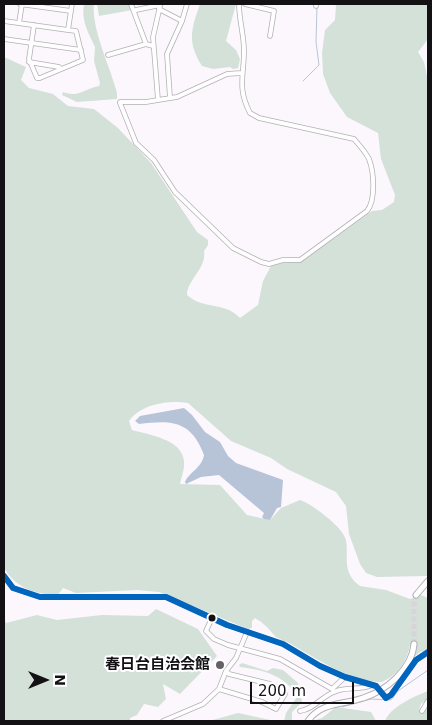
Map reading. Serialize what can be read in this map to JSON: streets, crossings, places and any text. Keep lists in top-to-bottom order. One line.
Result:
{"places":["春日台自治会館"],"scale_bar":"200 m","north":"right"}
